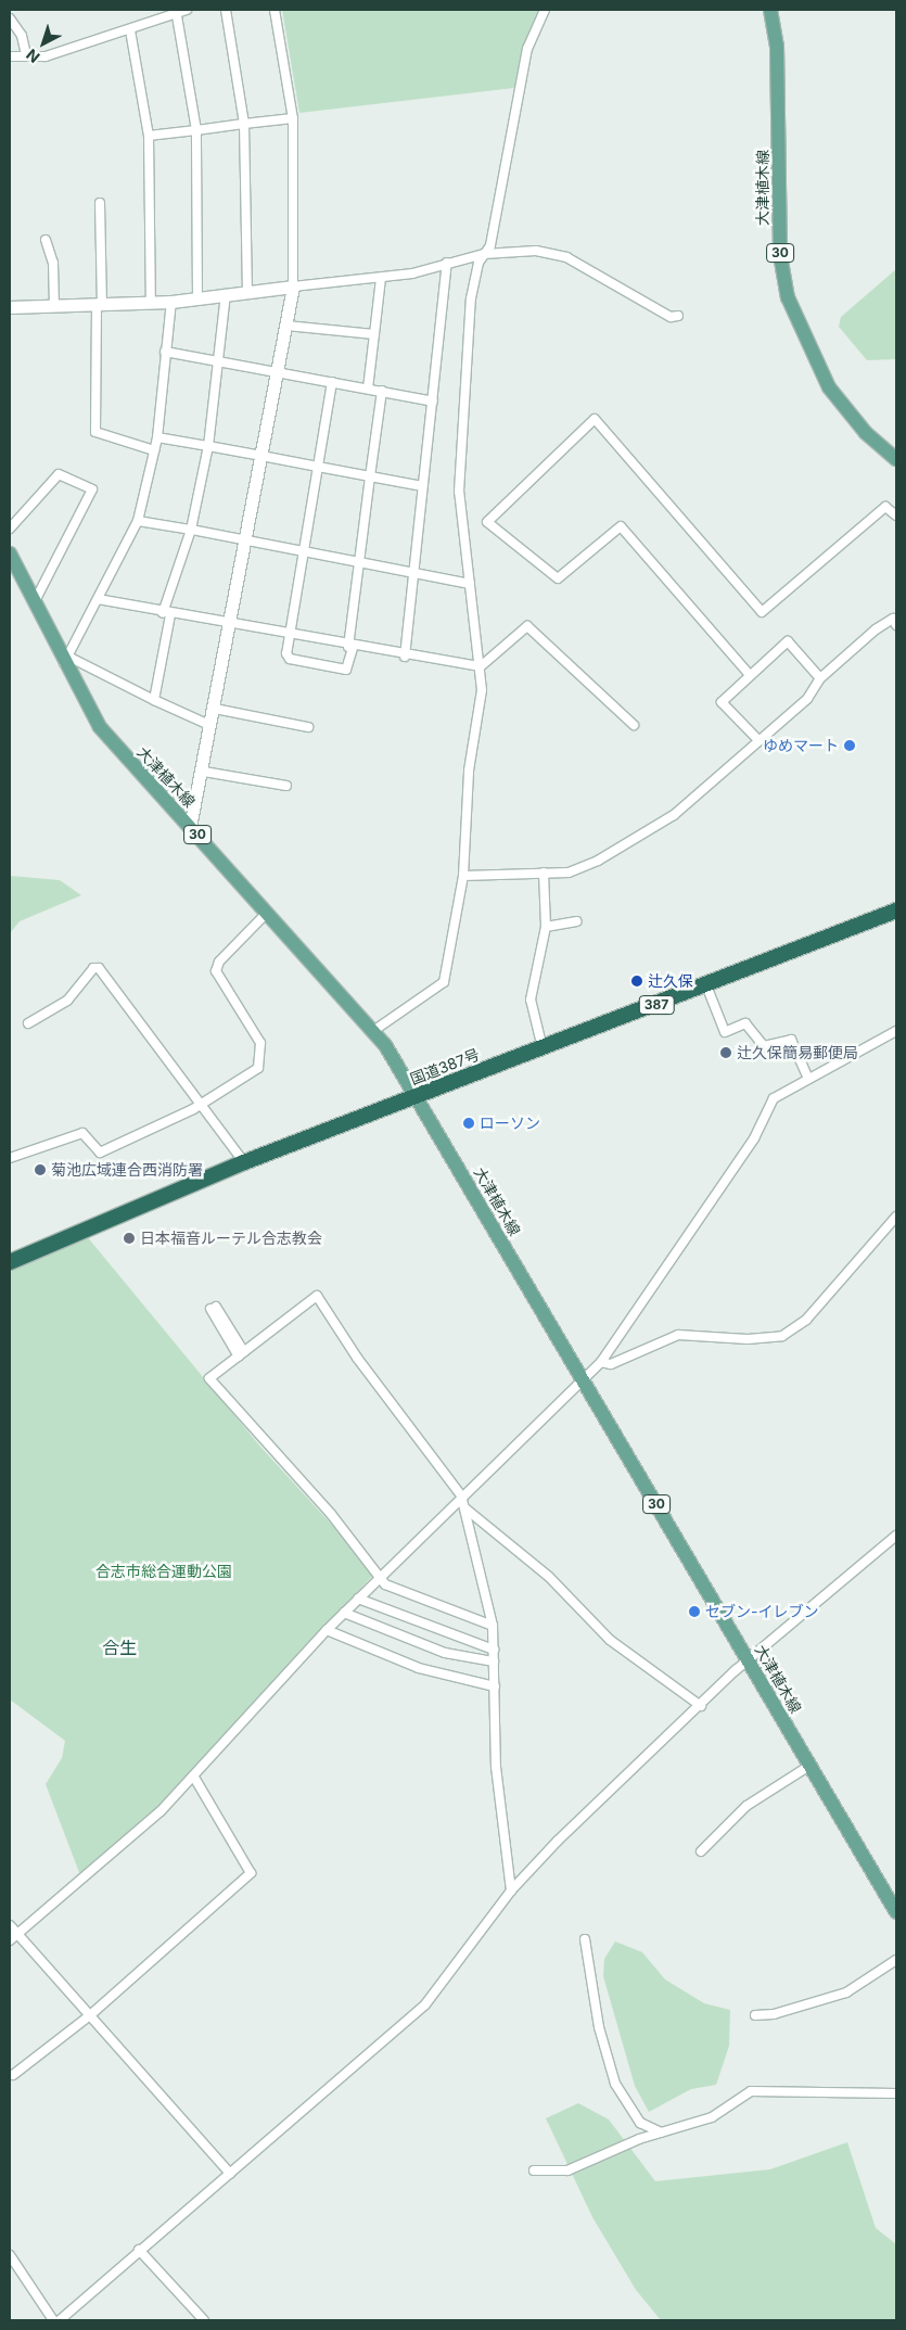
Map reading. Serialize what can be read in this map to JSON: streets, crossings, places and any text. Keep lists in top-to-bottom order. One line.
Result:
{"streets":{"highway":["387","国道387号"],"main road":["大津植木線","30"]},"crossings":[["大津植木線","国道387号"]],"districts":["合生"],"parks":["合志市総合運動公園"],"places":["ゆめマート","辻久保","辻久保簡易郵便局","ローソン","菊池広域連合西消防署","日本福音ルーテル合志教会","セブン-イレブン"],"north":"bottom left"}
